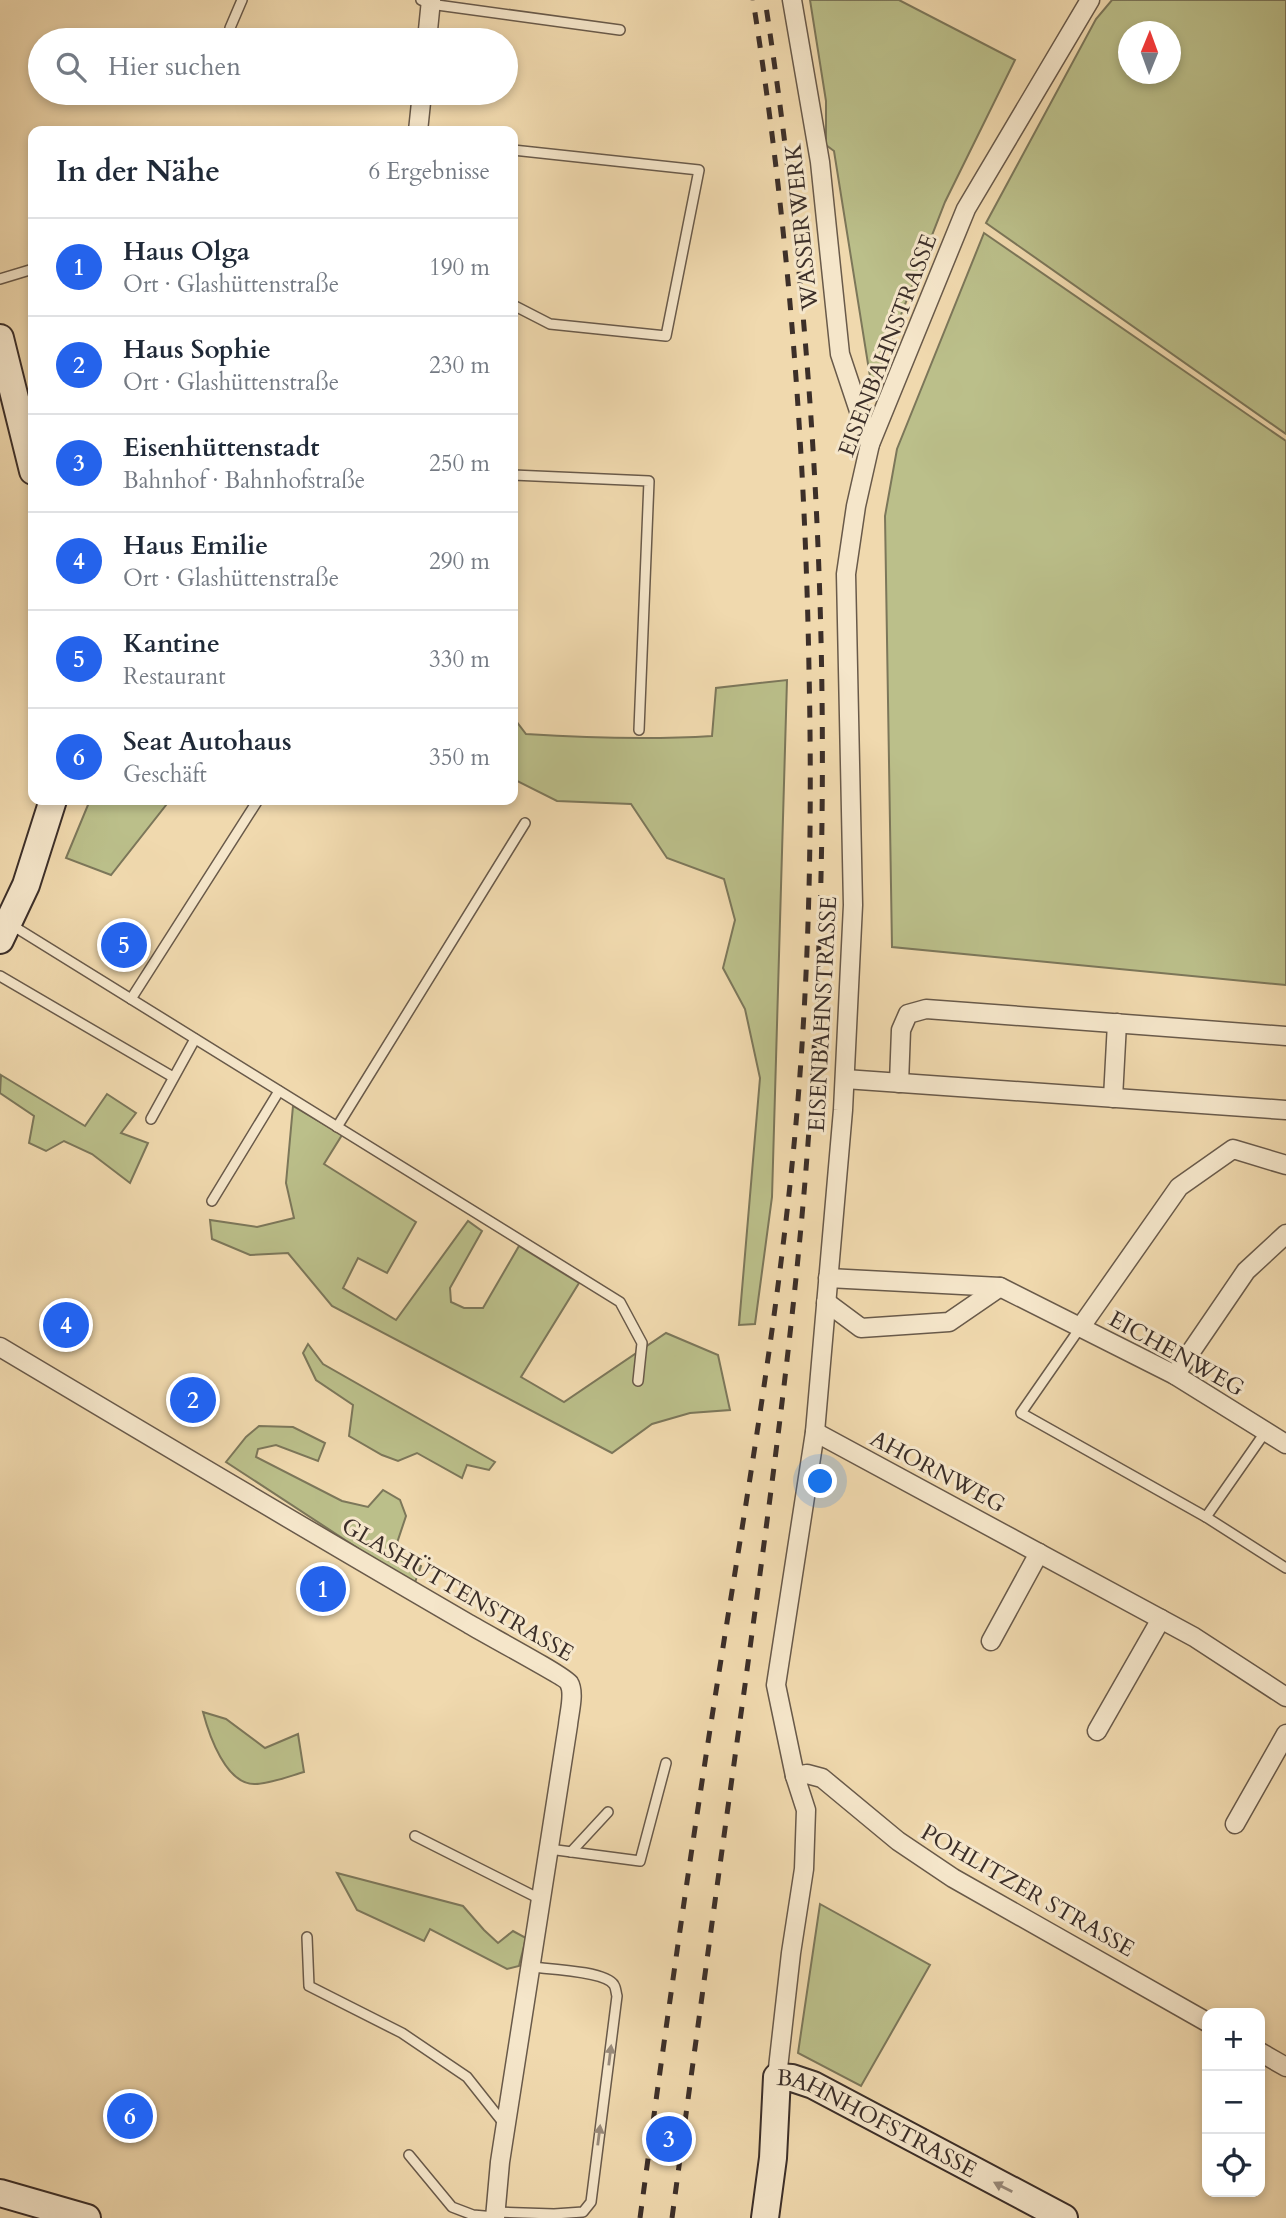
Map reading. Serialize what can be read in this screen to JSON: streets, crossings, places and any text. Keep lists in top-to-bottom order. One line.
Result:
{"streets":{"street":["WASSERWERK","EISENBAHNSTRASSE","EICHENWEG","AHORNWEG","GLASHÜTTENSTRASSE","POHLITZER STRASSE","BAHNHOFSTRASSE"]},"crossings":[["WASSERWERK","EISENBAHNSTRASSE"],["EISENBAHNSTRASSE","EICHENWEG"],["EISENBAHNSTRASSE","AHORNWEG"],["EISENBAHNSTRASSE","POHLITZER STRASSE"],["EISENBAHNSTRASSE","BAHNHOFSTRASSE"]],"one_way":["BAHNHOFSTRASSE"],"north":"top","page":{"search":"Hier suchen","heading":["In der Nähe","6 Ergebnisse"],"list":[{"mark":"1","name":"Haus Olga","note":"Ort · Glashüttenstraße","value":"190 m"},{"mark":"2","name":"Haus Sophie","note":"Ort · Glashüttenstraße","value":"230 m"},{"mark":"3","name":"Eisenhüttenstadt","note":"Bahnhof · Bahnhofstraße","value":"250 m"},{"mark":"4","name":"Haus Emilie","note":"Ort · Glashüttenstraße","value":"290 m"},{"mark":"5","name":"Kantine","note":"Restaurant","value":"330 m"},{"mark":"6","name":"Seat Autohaus","note":"Geschäft","value":"350 m"}],"pins":["5","4","2","1","6","3"],"map_buttons":["+","−"]}}
